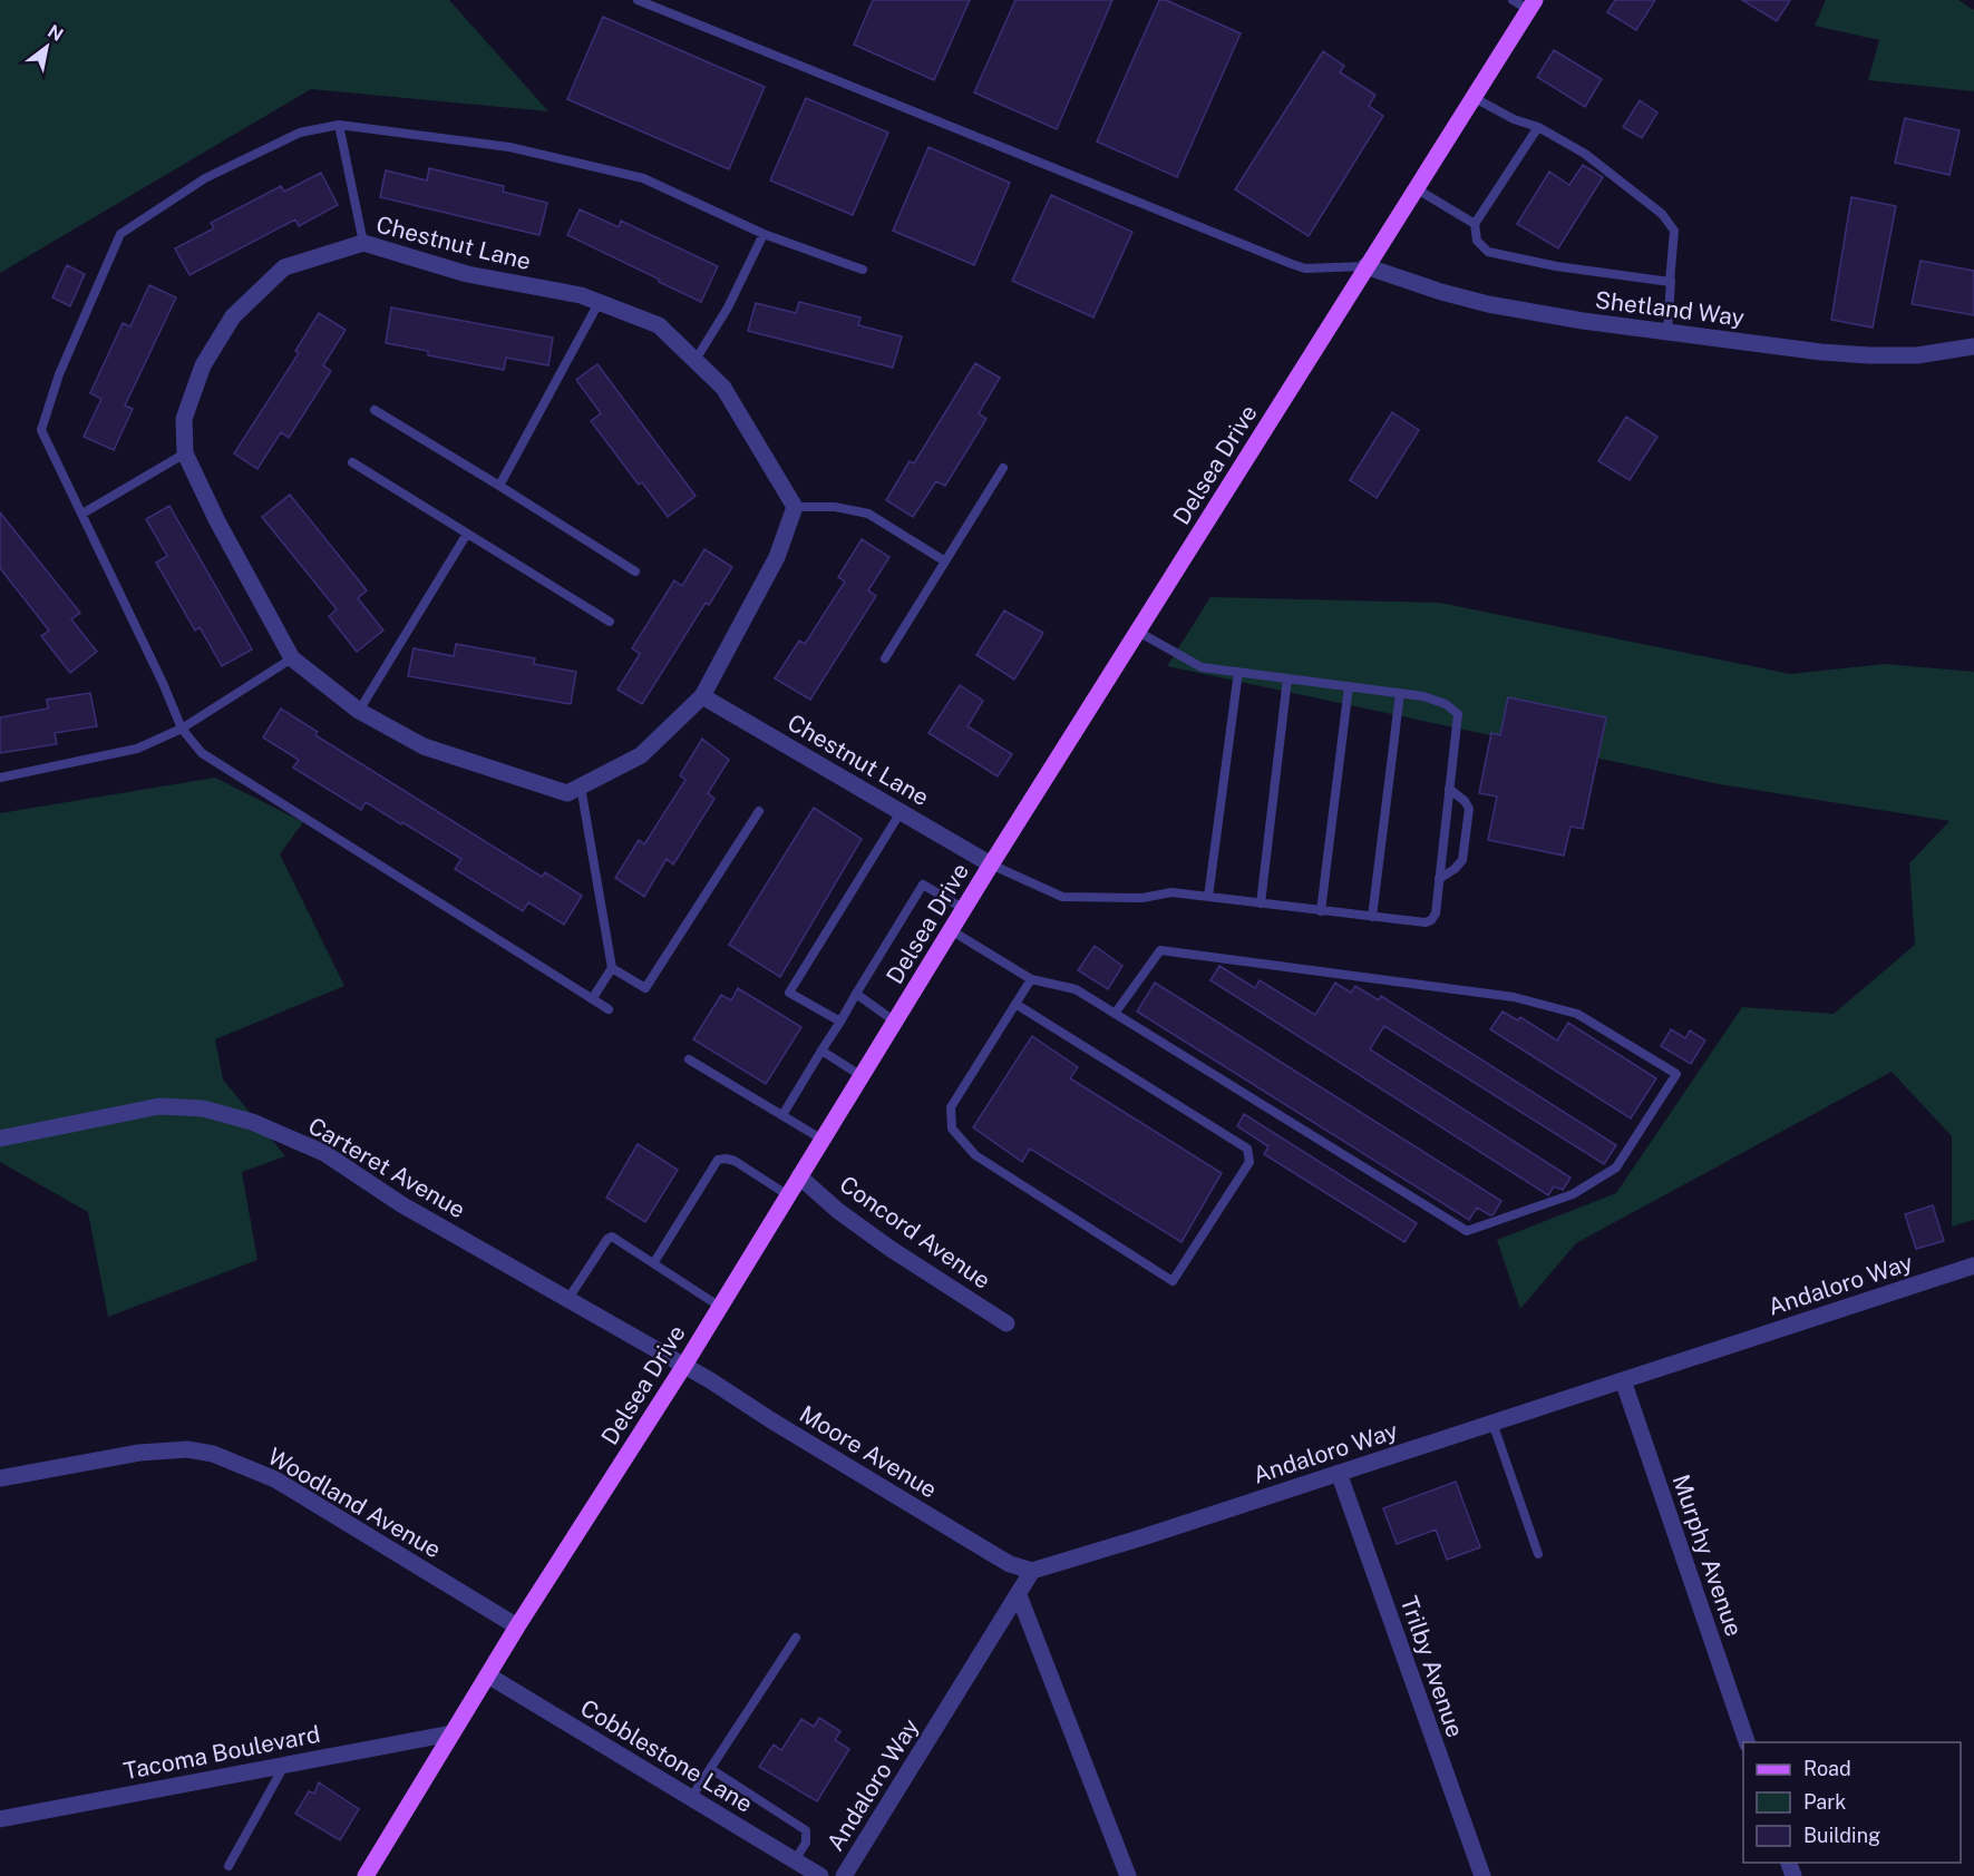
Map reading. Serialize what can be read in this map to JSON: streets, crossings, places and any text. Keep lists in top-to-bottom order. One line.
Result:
{"streets":{"main road":["Delsea Drive"],"street":["Chestnut Lane","Shetland Way","Carteret Avenue","Concord Avenue","Andaloro Way","Moore Avenue","Woodland Avenue","Murphy Avenue","Trilby Avenue","Tacoma Boulevard","Cobblestone Lane"]},"crossings":[["Chestnut Lane","Delsea Drive"],["Shetland Way","Delsea Drive"],["Delsea Drive","Carteret Avenue"],["Delsea Drive","Concord Avenue"],["Delsea Drive","Moore Avenue"],["Delsea Drive","Woodland Avenue"],["Delsea Drive","Tacoma Boulevard"],["Delsea Drive","Cobblestone Lane"],["Carteret Avenue","Moore Avenue"],["Andaloro Way","Moore Avenue"],["Andaloro Way","Murphy Avenue"],["Andaloro Way","Trilby Avenue"]],"legend":["Road","Park","Building"],"north":"top right"}
